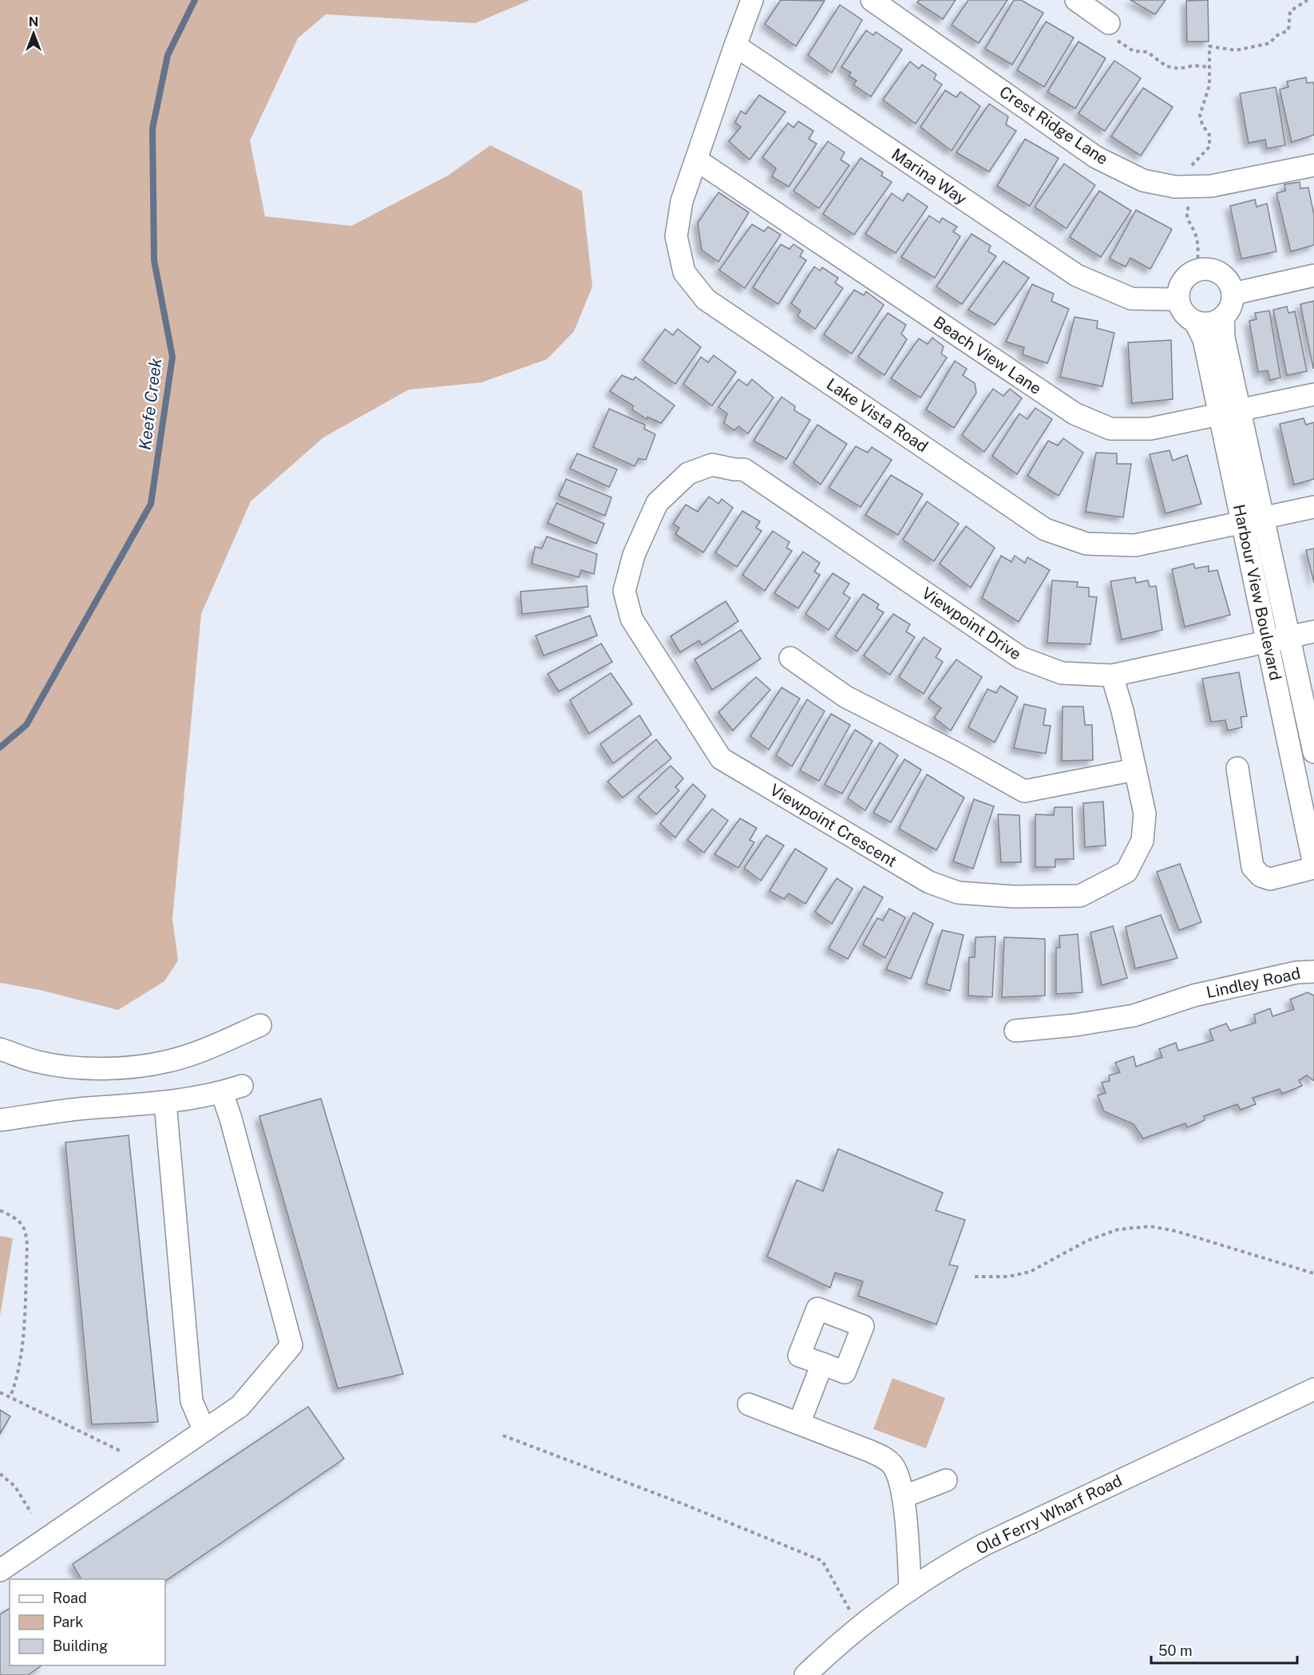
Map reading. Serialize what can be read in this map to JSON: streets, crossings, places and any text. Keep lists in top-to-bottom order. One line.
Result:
{"streets":{"street":["Crest Ridge Lane","Marina Way","Beach View Lane","Lake Vista Road","Harbour View Boulevard","Viewpoint Drive","Viewpoint Crescent","Lindley Road","Old Ferry Wharf Road"]},"crossings":[["Marina Way","Lake Vista Road"],["Marina Way","Harbour View Boulevard"],["Beach View Lane","Lake Vista Road"],["Beach View Lane","Harbour View Boulevard"],["Lake Vista Road","Harbour View Boulevard"],["Harbour View Boulevard","Viewpoint Drive"],["Viewpoint Drive","Viewpoint Crescent"]],"water":["Keefe Creek"],"legend":["Road","Park","Building"],"scale_bar":"50 m","north":"top"}
